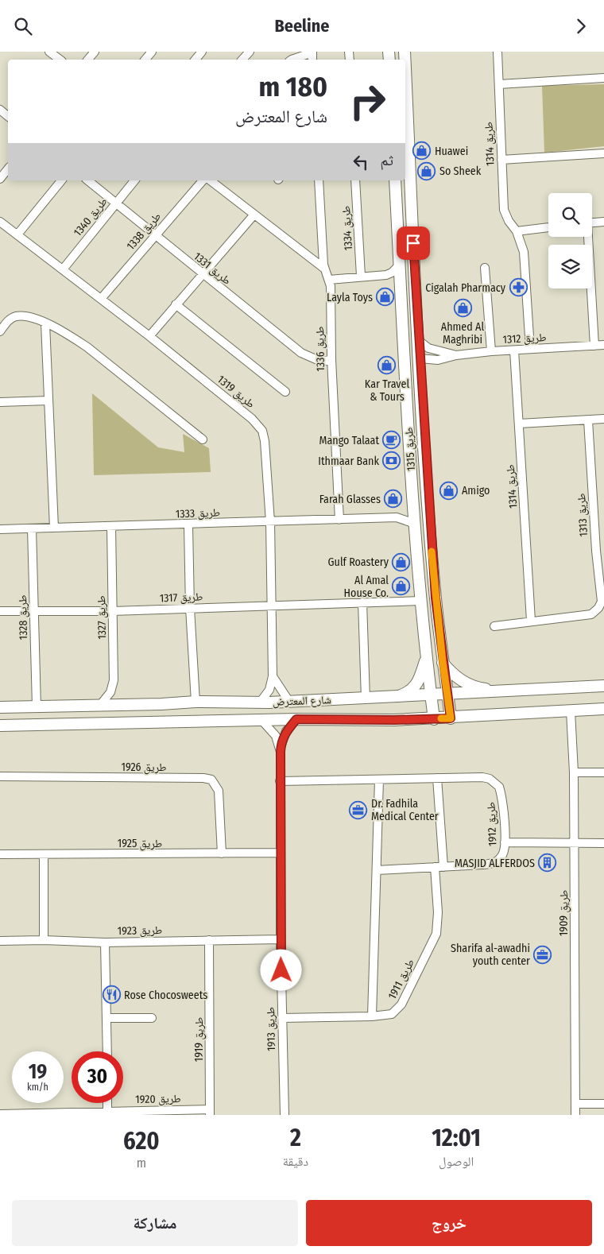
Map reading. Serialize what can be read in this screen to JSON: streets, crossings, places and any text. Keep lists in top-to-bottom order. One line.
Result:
{"streets":{"street":["طريق 1314","طريق 1340","طريق 1334","طريق 1338","طريق 1331","طريق 1312","طريق 1336","طريق 1319","طريق 1315","طريق 1333","طريق 1313","طريق 1317","طريق 1328","طريق 1327","شارع المعترض","طريق 1926","طريق 1912","طريق 1925","طريق 1909","طريق 1923","طريق 1911","طريق 1913","طريق 1919","طريق 1920"]},"crossings":[["طريق 1314","طريق 1312"],["طريق 1340","طريق 1331"],["طريق 1340","طريق 1319"],["طريق 1338","طريق 1331"],["طريق 1338","طريق 1319"],["طريق 1331","طريق 1336"],["طريق 1312","طريق 1315"],["طريق 1336","طريق 1333"],["طريق 1319","طريق 1333"],["طريق 1319","طريق 1317"],["طريق 1319","شارع المعترض"],["طريق 1315","طريق 1333"],["طريق 1315","طريق 1317"],["طريق 1315","شارع المعترض"],["طريق 1333","طريق 1328"],["طريق 1333","طريق 1327"],["طريق 1317","طريق 1328"],["طريق 1317","طريق 1327"],["طريق 1328","شارع المعترض"],["طريق 1327","شارع المعترض"],["شارع المعترض","طريق 1909"],["شارع المعترض","طريق 1913"],["طريق 1926","طريق 1925"],["طريق 1912","طريق 1911"],["طريق 1912","طريق 1913"],["طريق 1925","طريق 1913"],["طريق 1923","طريق 1913"],["طريق 1923","طريق 1919"],["طريق 1911","طريق 1913"],["طريق 1919","طريق 1920"]],"places":{"shop":["Huawei","So Sheek","Layla Toys","Ahmed Al Maghribi","Kar Travel & Tours","Amigo","Farah Glasses","Gulf Roastery","Al Amal House Co."],"pharmacy":["Cigalah Pharmacy"],"cafe":["Mango Talaat"],"bank":["Ithmaar Bank"],"office":["Dr. Fadhila Medical Center","Sharifa al-awadhi youth center"],"building":["MASJID ALFERDOS"],"restaurant":["Rose Chocosweets"]},"page":{"header":"Beeline","turn":["180 m","شارع المعترض"],"then":"ثم","speed":"19 km/h","limit":"30","eta":["12:01","الوصول","2","دقيقة","620","m"],"buttons":["خروج","مشاركة"]}}
